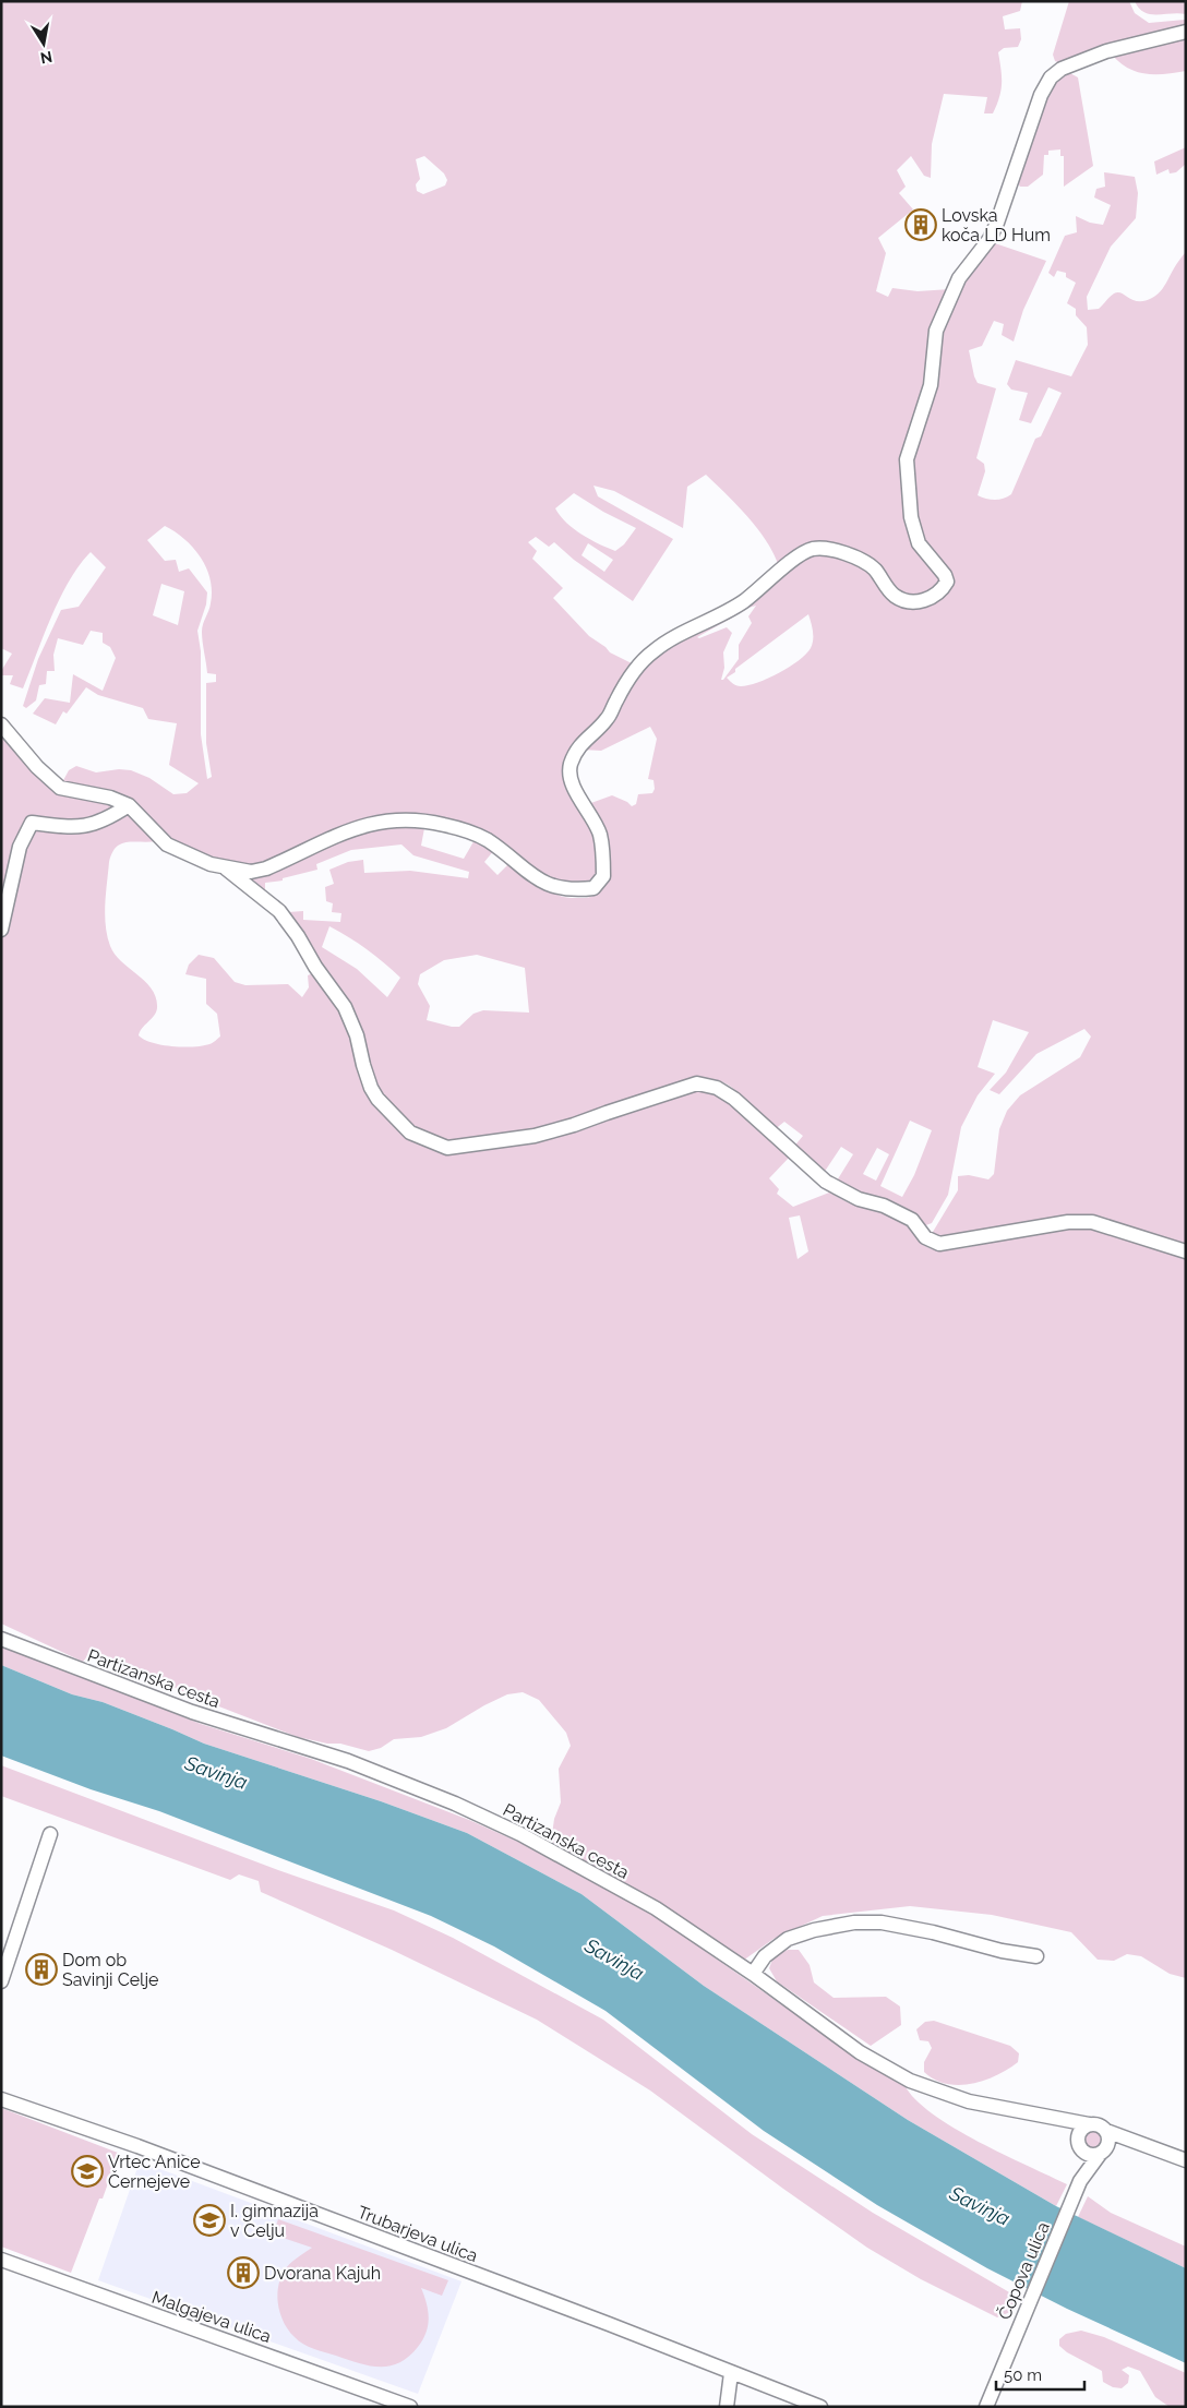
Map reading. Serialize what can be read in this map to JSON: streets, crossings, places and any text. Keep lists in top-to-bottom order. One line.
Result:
{"streets":{"street":["Partizanska cesta","Trubarjeva ulica","Čopova ulica","Malgajeva ulica"]},"crossings":[["Partizanska cesta","Čopova ulica"]],"water":["Savinja"],"places":{"building":["Lovska koča LD Hum","Dom ob Savinji Celje","Dvorana Kajuh"],"school or university":["Vrtec Anice Černejeve","I. gimnazija v Celju"]},"scale_bar":"50 m","north":"bottom"}
